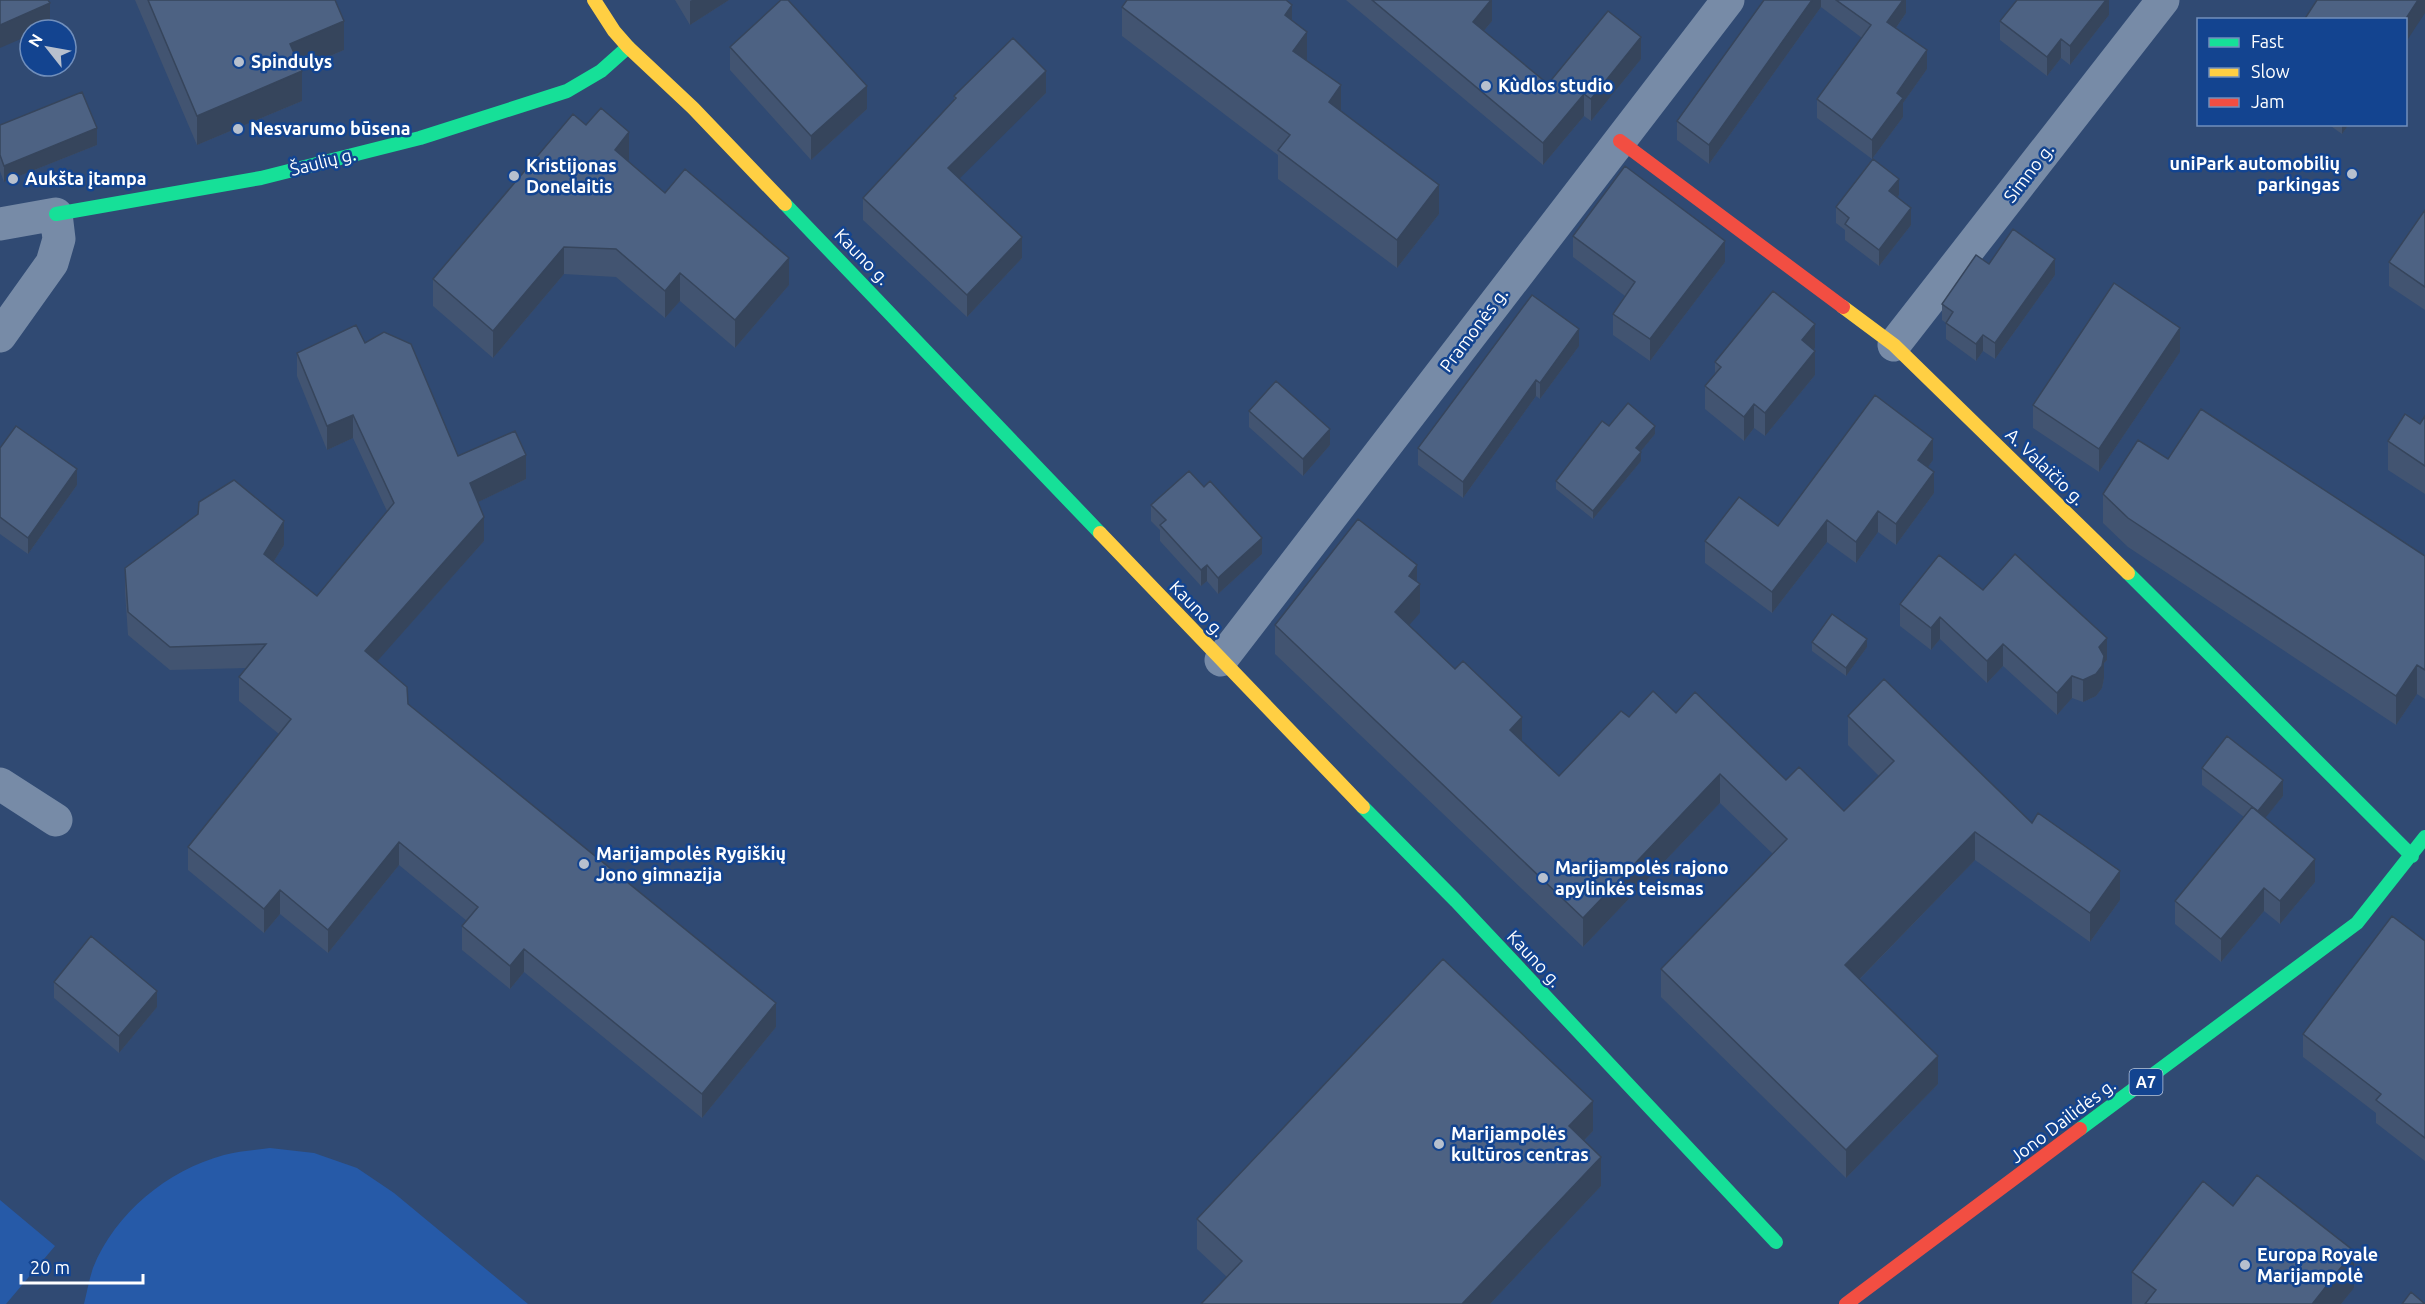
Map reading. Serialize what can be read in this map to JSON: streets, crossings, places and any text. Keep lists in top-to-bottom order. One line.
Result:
{"streets":{"main road":["Šaulių g.","Kauno g.","A. Valaičio g.","A7","Jono Dailidės g."],"street":["Simno g.","Pramonės g."]},"crossings":[["Šaulių g.","Kauno g."],["Simno g.","A. Valaičio g."],["Kauno g.","Pramonės g."],["Pramonės g.","A. Valaičio g."],["A. Valaičio g.","Jono Dailidės g."]],"places":["Spindulys","Kùdlos studio","Nesvarumo būsena","uniPark automobilių parkingas","Kristijonas Donelaitis","Aukšta įtampa","Marijampolės Rygiškių Jono gimnazija","Marijampolės rajono apylinkės teismas","Marijampolės kultūros centras","Europa Royale Marijampolė"],"legend":["Fast","Slow","Jam"],"scale_bar":"20 m","north":"top left"}
